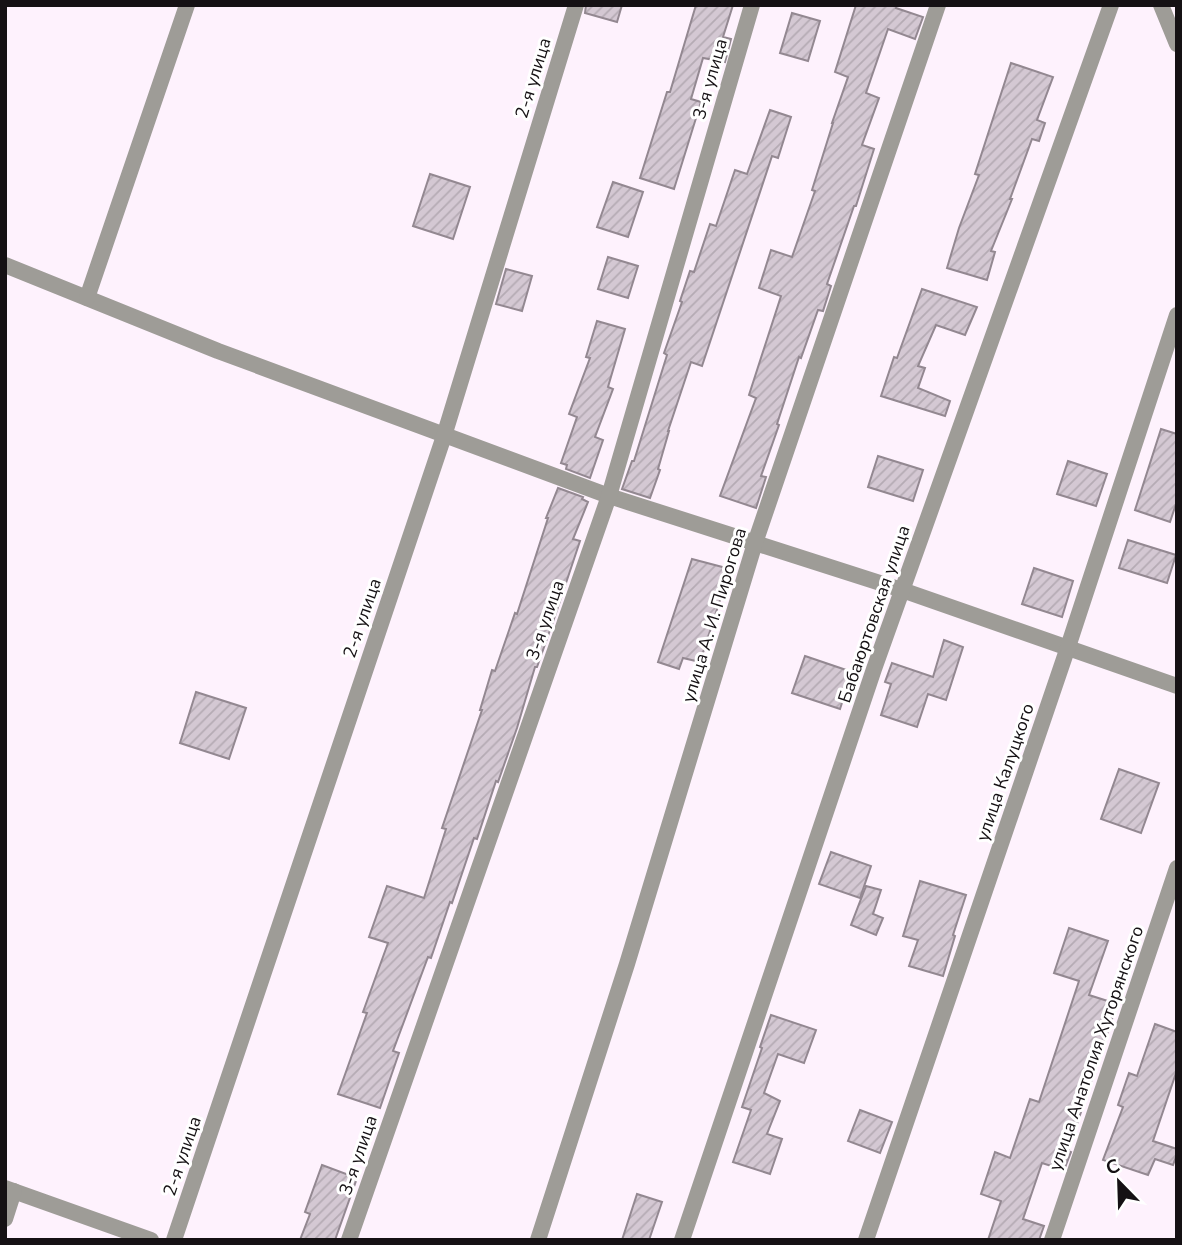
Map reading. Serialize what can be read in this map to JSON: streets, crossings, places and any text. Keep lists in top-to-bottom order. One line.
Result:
{"streets":{"street":["2-я улица","3-я улица","Бабаюртовская улица","улица А. И. Пирогова","улица Калуцкого","улица Анатолия Хуторянского"]},"north":"top left"}
